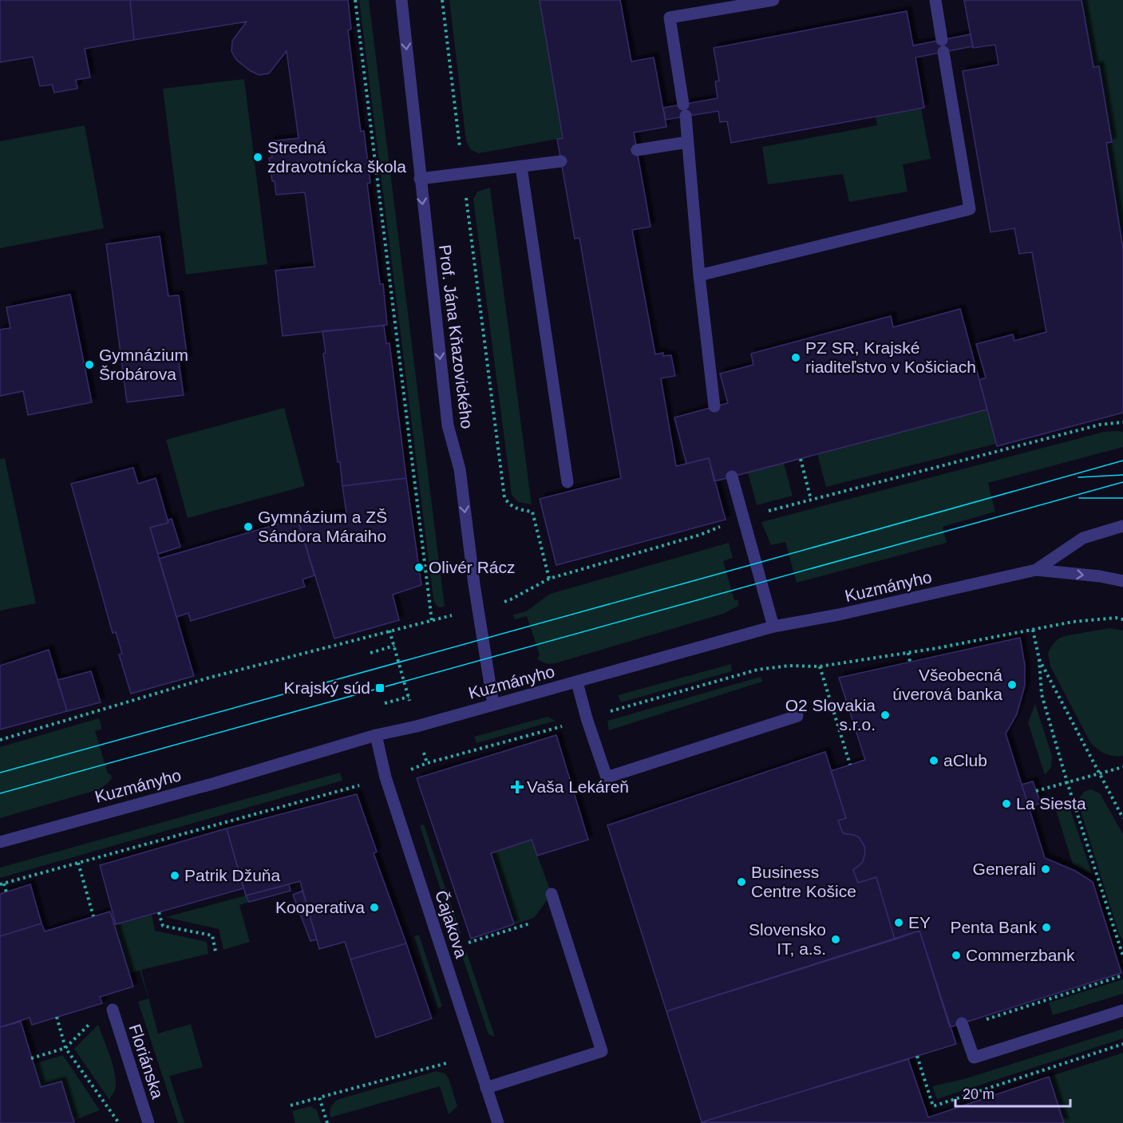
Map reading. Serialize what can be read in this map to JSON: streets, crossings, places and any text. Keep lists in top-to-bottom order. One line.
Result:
{"streets":{"street":["Prof. Jána Kňazovického","Kuzmányho","Čajakova","Floriánska"]},"crossings":[["Prof. Jána Kňazovického","Kuzmányho"],["Kuzmányho","Čajakova"]],"places":{"other":["Stredná zdravotnícka škola","PZ SR, Krajské riaditeľstvo v Košiciach","Gymnázium Šrobárova","Gymnázium a ZŠ Sándora Máraiho","Olivér Rácz","Všeobecná úverová banka","O2 Slovakia s.r.o.","aClub","La Siesta","Generali","Patrik Džuňa","Business Centre Košice","Kooperativa","EY","Penta Bank","Slovensko IT, a.s.","Commerzbank"],"transit":["Krajský súd"],"health":["Vaša Lekáreň"]},"scale_bar":"20 m"}
